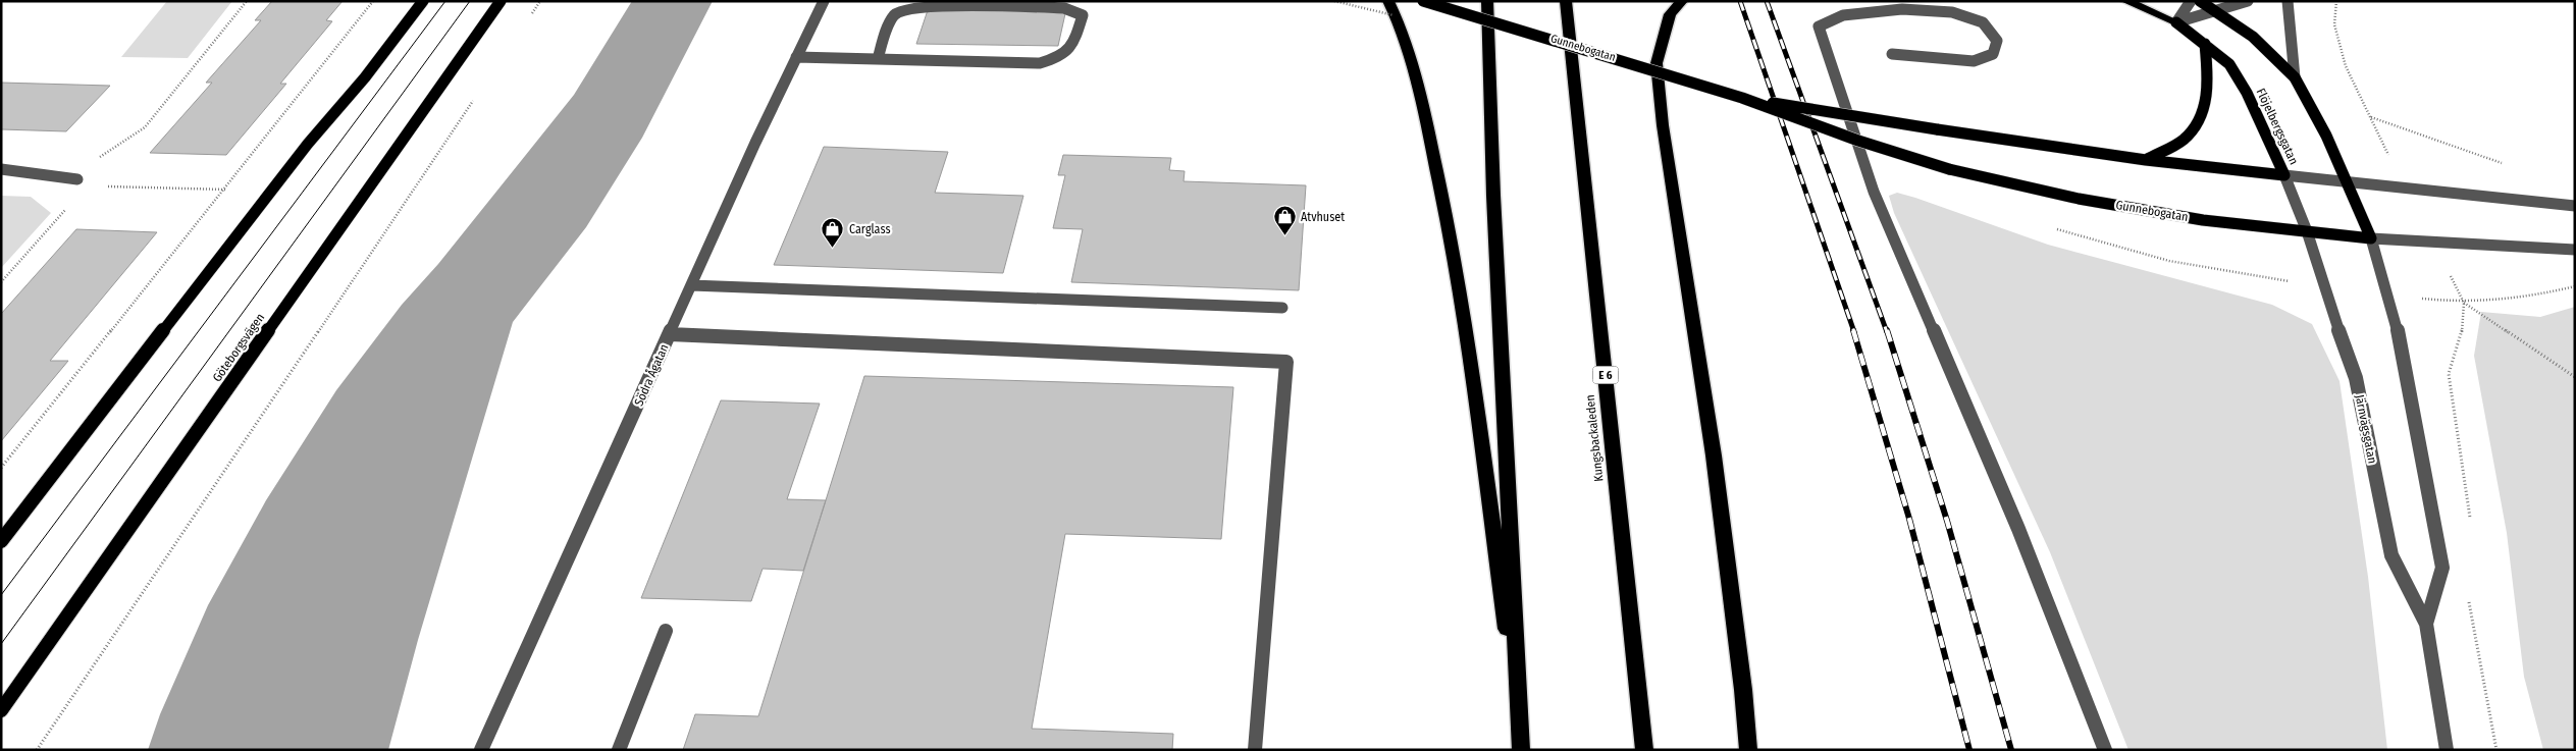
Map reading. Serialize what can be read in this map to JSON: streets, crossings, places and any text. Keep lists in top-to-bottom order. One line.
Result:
{"streets":{"highway":["E 6","Kungsbackaleden"],"main road":["Gunnebogatan","Flöjelbergsgatan","Göteborgsvägen"],"street":["Södra Ågatan","Järnvägsgatan"]},"crossings":[["Gunnebogatan","Flöjelbergsgatan"],["Gunnebogatan","Järnvägsgatan"],["Flöjelbergsgatan","Järnvägsgatan"]],"places":{"shop":["Atvhuset","Carglass"]}}
